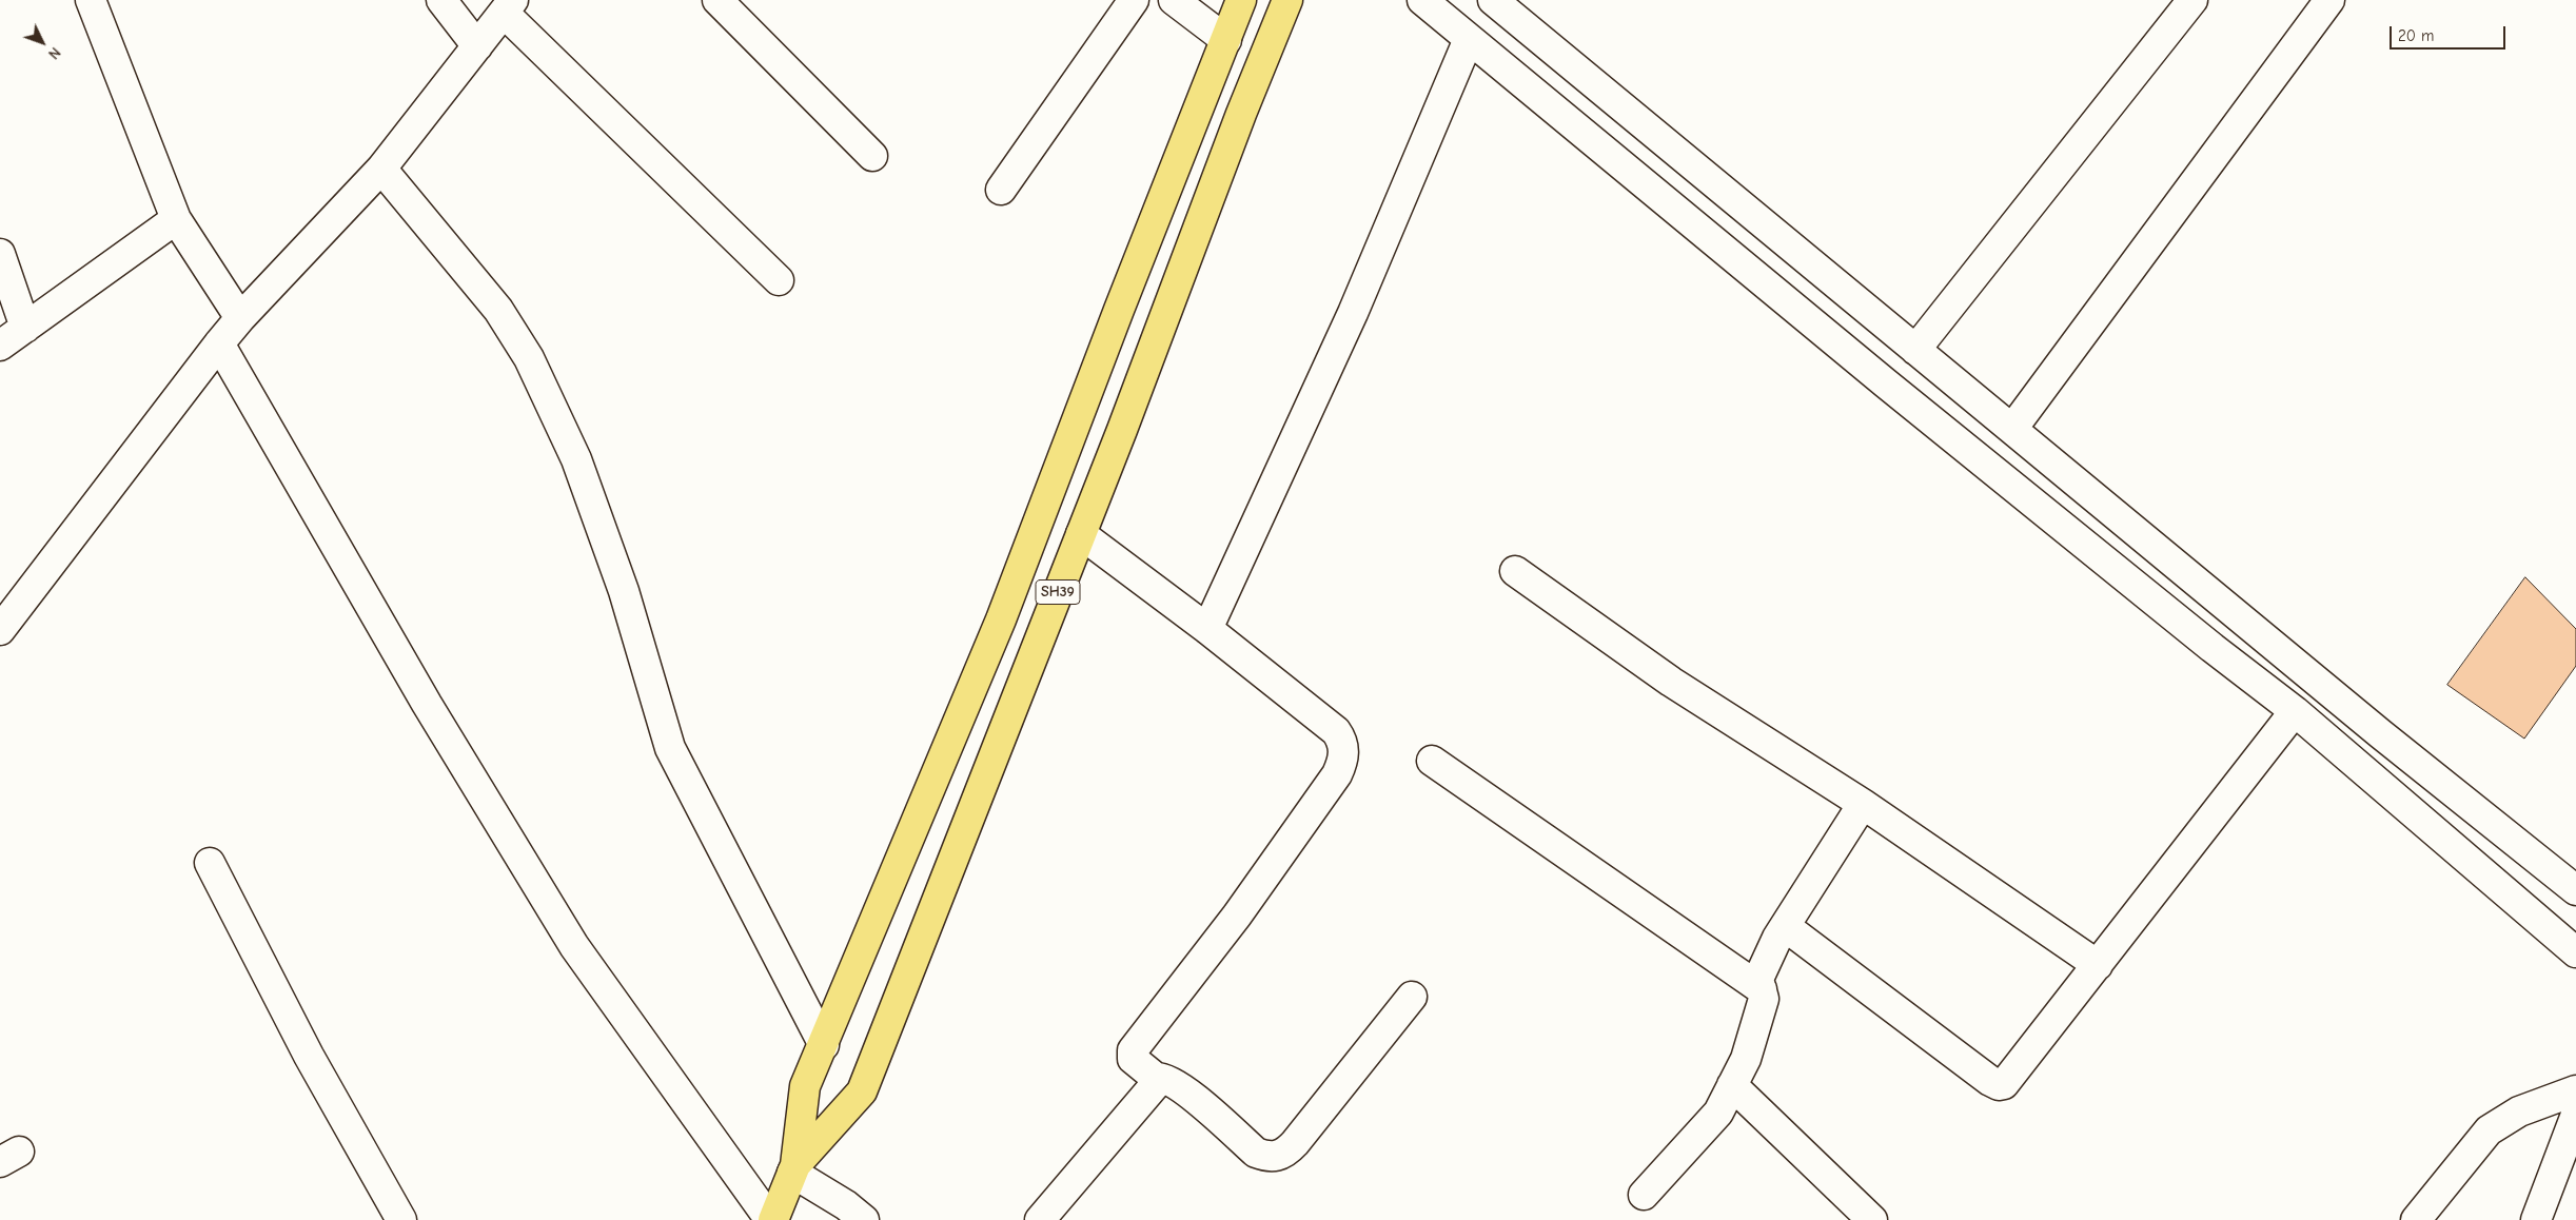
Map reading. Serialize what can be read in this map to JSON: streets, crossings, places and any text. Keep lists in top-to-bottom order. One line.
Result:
{"streets":{"main road":["SH39"]},"scale_bar":"20 m","north":"bottom right"}
